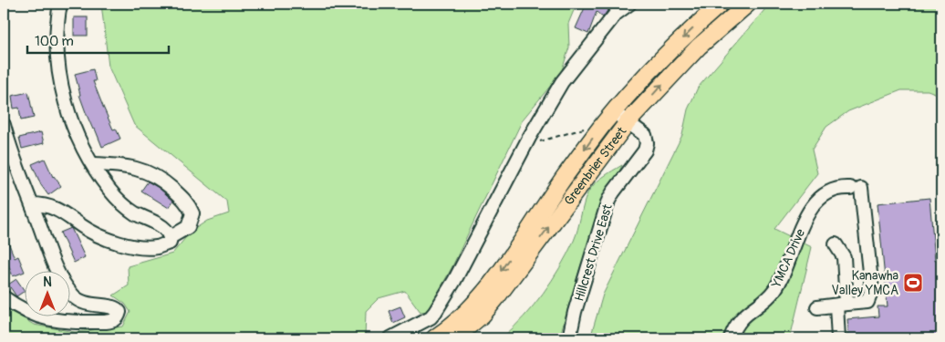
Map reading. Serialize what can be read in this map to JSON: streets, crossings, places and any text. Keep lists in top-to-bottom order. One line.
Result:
{"streets":{"main road":["Greenbrier Street"],"street":["Hillcrest Drive East","YMCA Drive"]},"crossings":[["Greenbrier Street","Hillcrest Drive East"]],"places":{"sports":["Kanawha Valley YMCA"]},"scale_bar":"100 m","north":"top"}
